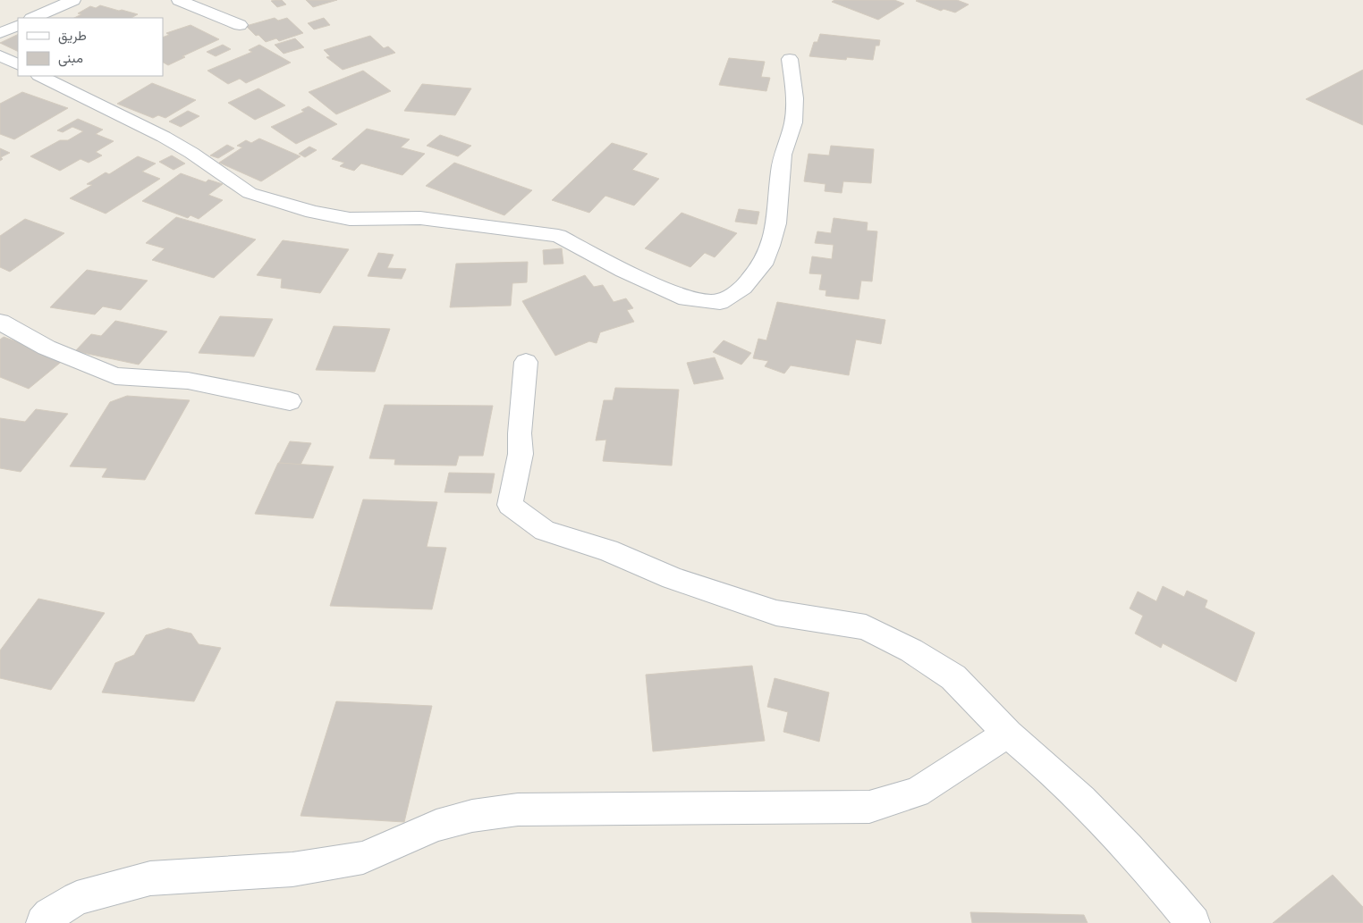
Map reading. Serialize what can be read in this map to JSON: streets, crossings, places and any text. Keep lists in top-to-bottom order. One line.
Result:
{"legend":["طريق","مبنى"]}
